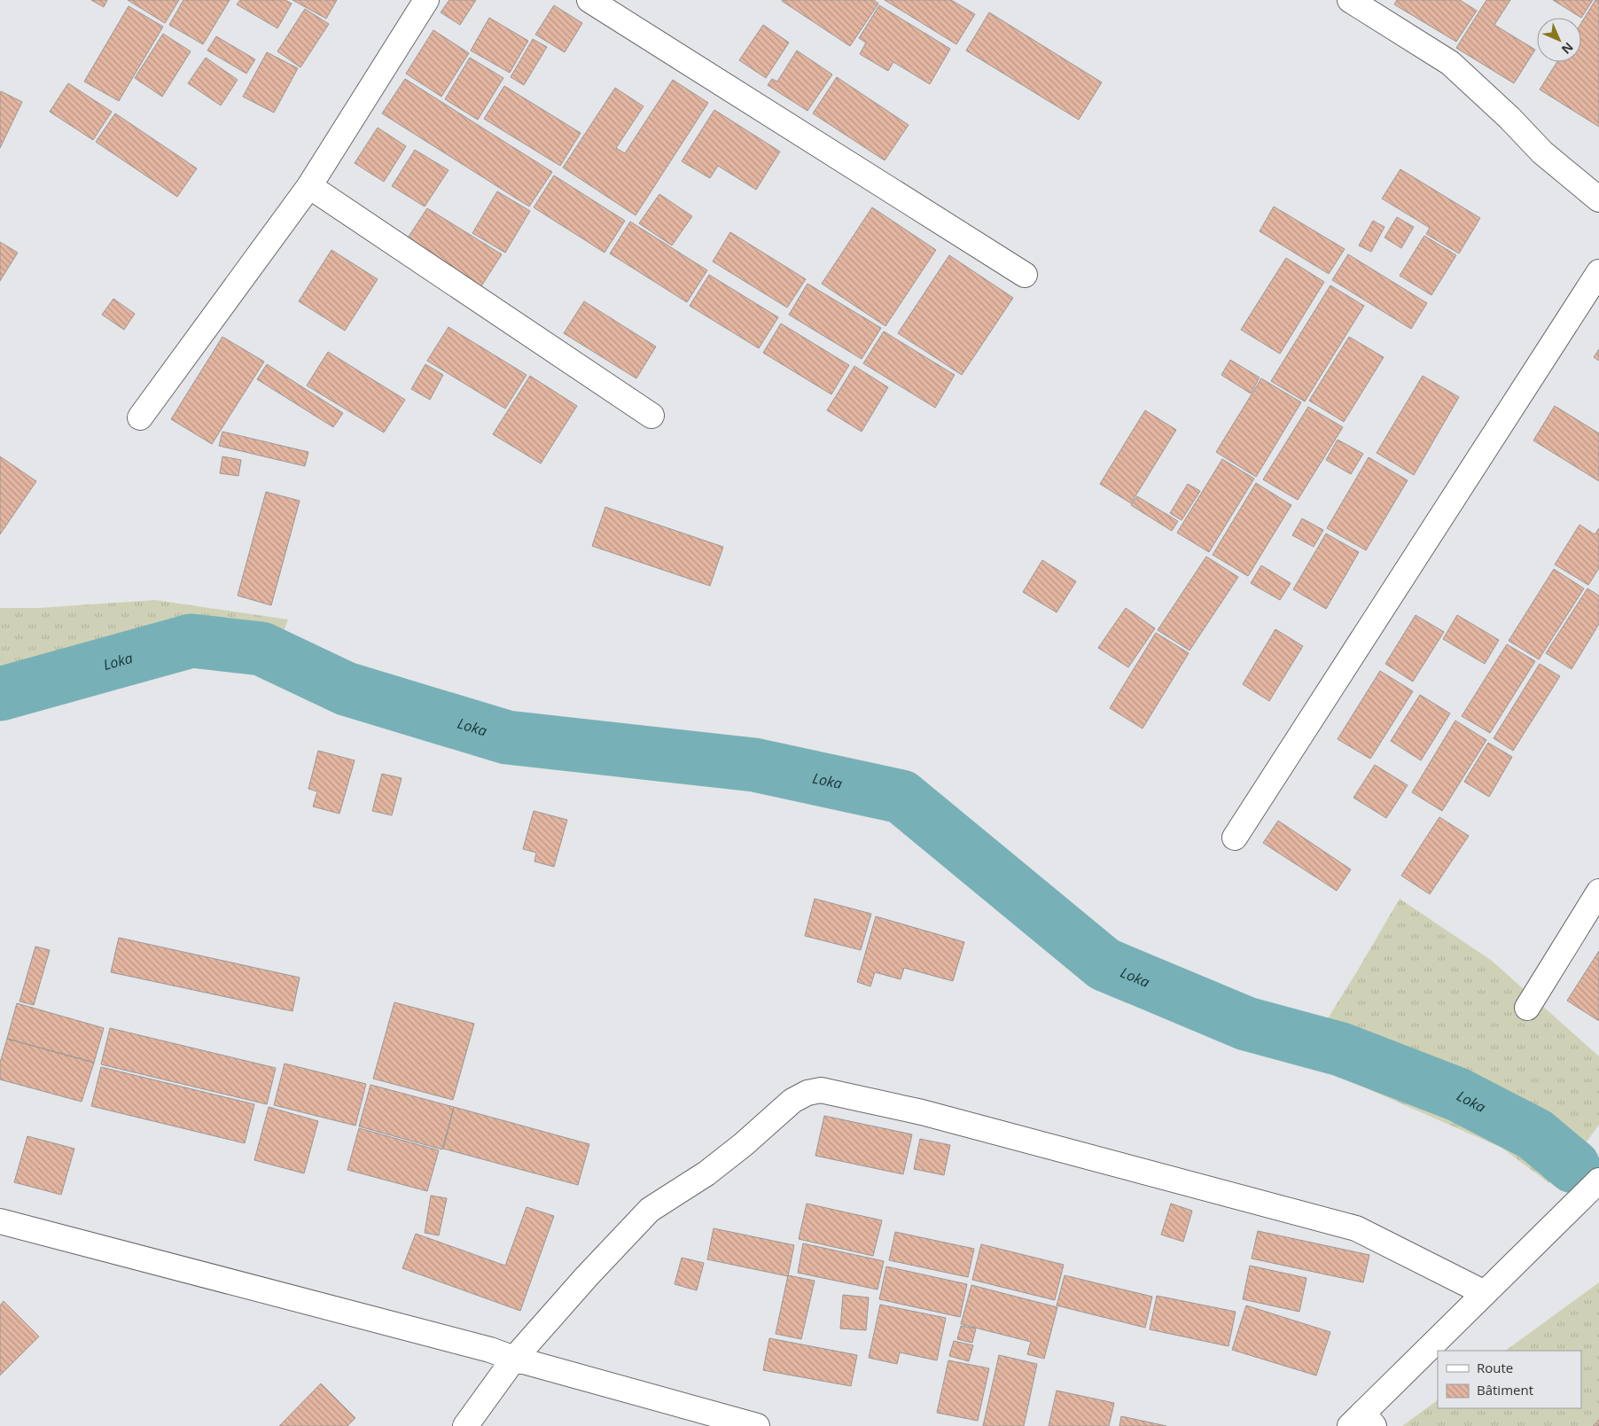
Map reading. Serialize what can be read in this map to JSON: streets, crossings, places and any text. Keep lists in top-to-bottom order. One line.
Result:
{"water":["Loka"],"legend":["Route","Bâtiment"],"north":"bottom right"}
